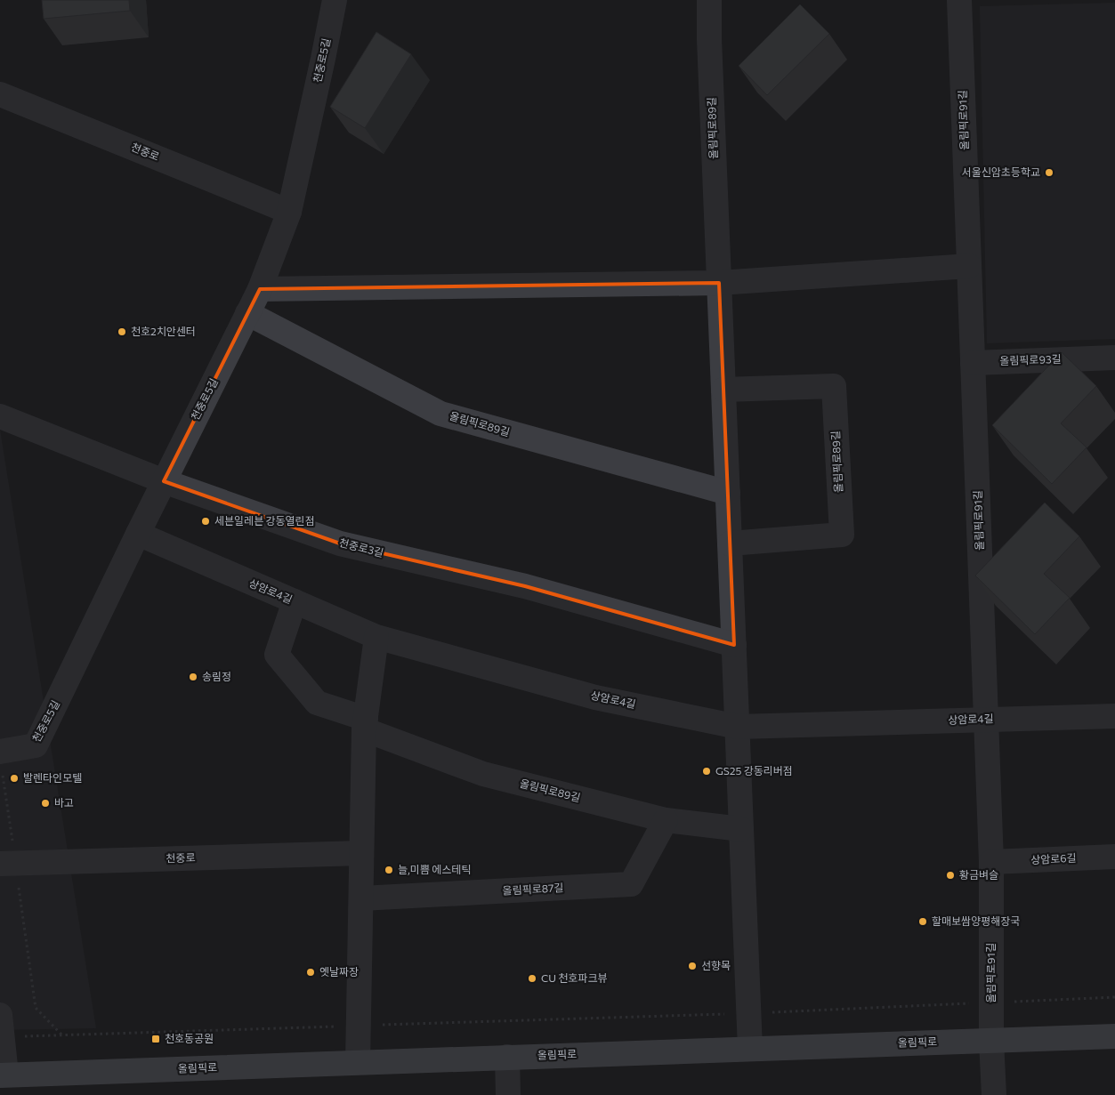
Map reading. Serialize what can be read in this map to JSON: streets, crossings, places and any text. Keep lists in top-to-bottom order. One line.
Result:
{"streets":{"main road":["올림픽로"],"street":["천중로5길","올림픽로91길","올림픽로89길","천중로","올림픽로93길","천중로3길","상암로4길","상암로6길","올림픽로87길"]},"crossings":[["천중로5길","올림픽로89길"],["천중로5길","천중로"],["천중로5길","천중로3길"],["천중로5길","상암로4길"],["올림픽로91길","올림픽로93길"],["올림픽로91길","상암로4길"],["올림픽로91길","상암로6길"],["올림픽로91길","올림픽로"],["올림픽로89길","천중로3길"],["올림픽로89길","상암로4길"],["올림픽로89길","올림픽로87길"],["올림픽로89길","올림픽로"]],"places":{"other":["서울신암초등학교","천호2치안센터","세븐일레븐 강동열린점","송림정","GS25 강동리버점","발렌타인모텔","바고","늘,미쁨 에스테틱","황금벼슬","할매보쌈양평해장국","선향목","옛날짜장","CU 천호파크뷰"],"transit":["천호동공원"]}}
